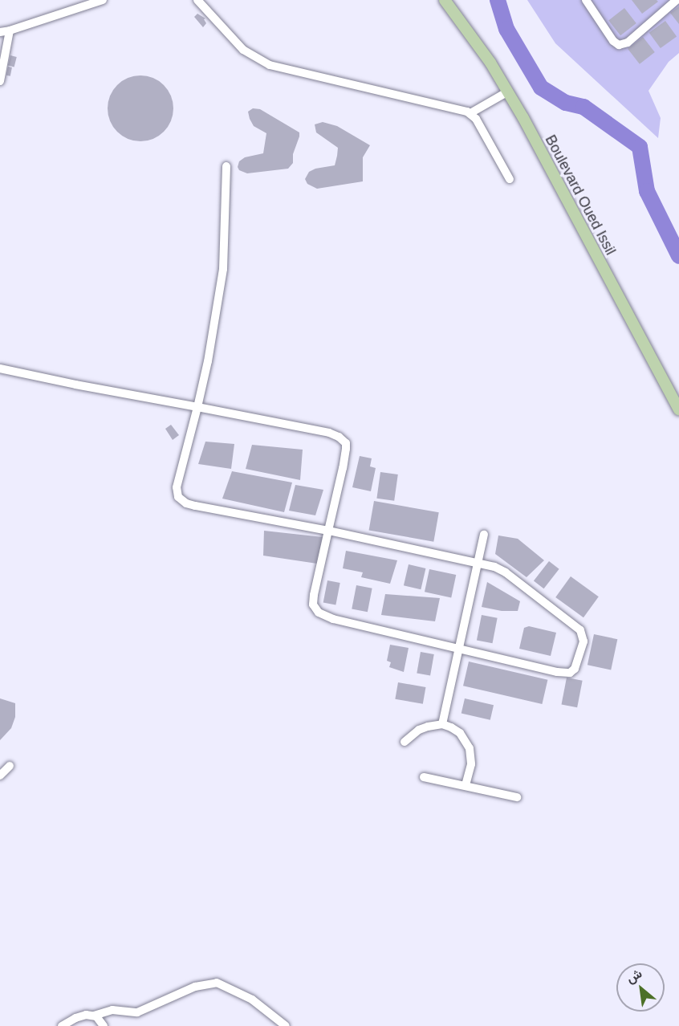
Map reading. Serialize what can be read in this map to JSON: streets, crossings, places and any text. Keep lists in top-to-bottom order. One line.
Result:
{"streets":{"main road":["Boulevard Oued Issil"]},"north":"top left"}
